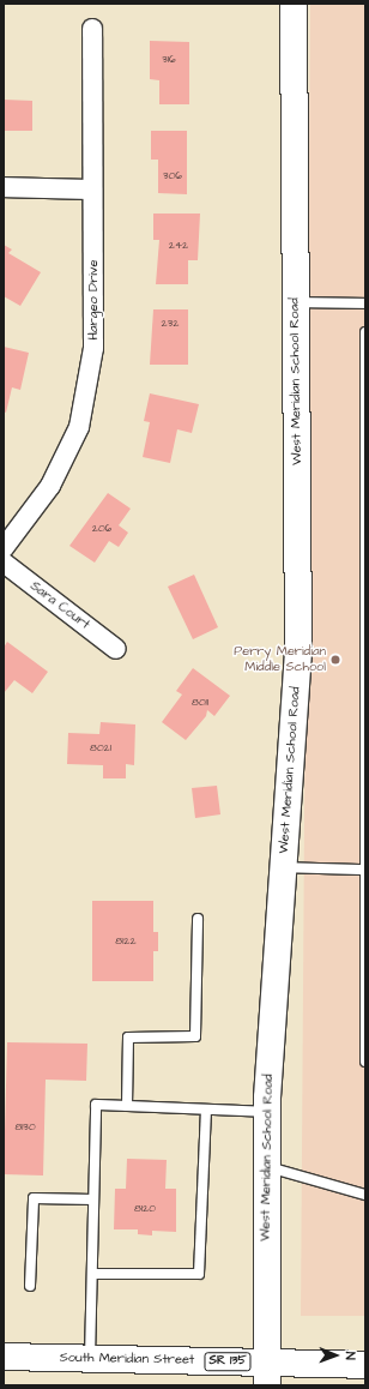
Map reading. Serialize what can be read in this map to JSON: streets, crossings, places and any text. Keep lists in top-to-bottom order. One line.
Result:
{"streets":{"main road":["West Meridian School Road","South Meridian Street","SR 135"],"street":["Hargeo Drive","Sara Court"]},"crossings":[["West Meridian School Road","South Meridian Street"]],"places":["Perry Meridian Middle School"],"house_numbers":["316","306","242","232","206","8011","8021","8122","8130","8120"],"north":"right"}
